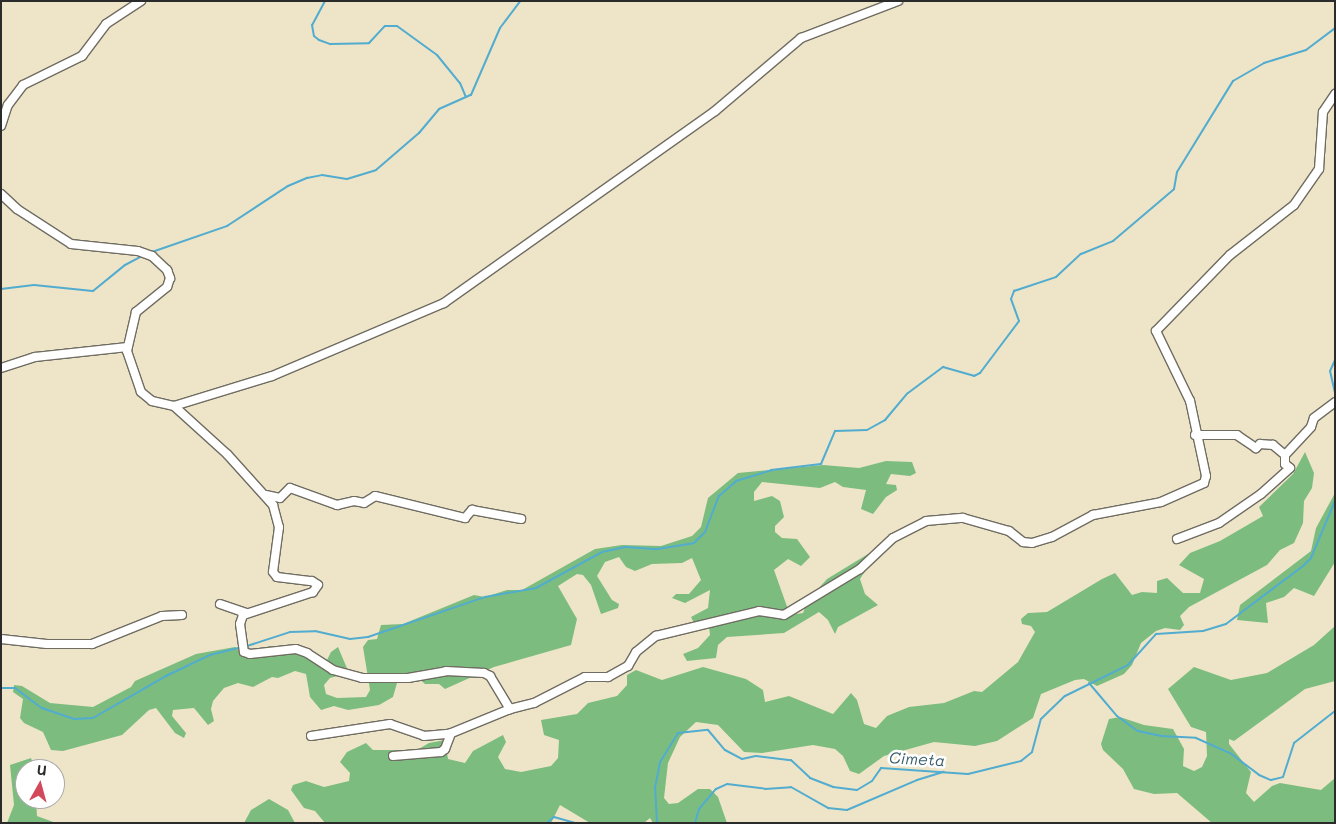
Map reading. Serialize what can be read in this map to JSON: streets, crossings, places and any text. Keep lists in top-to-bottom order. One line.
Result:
{"water":["Cimeta"],"north":"top"}
